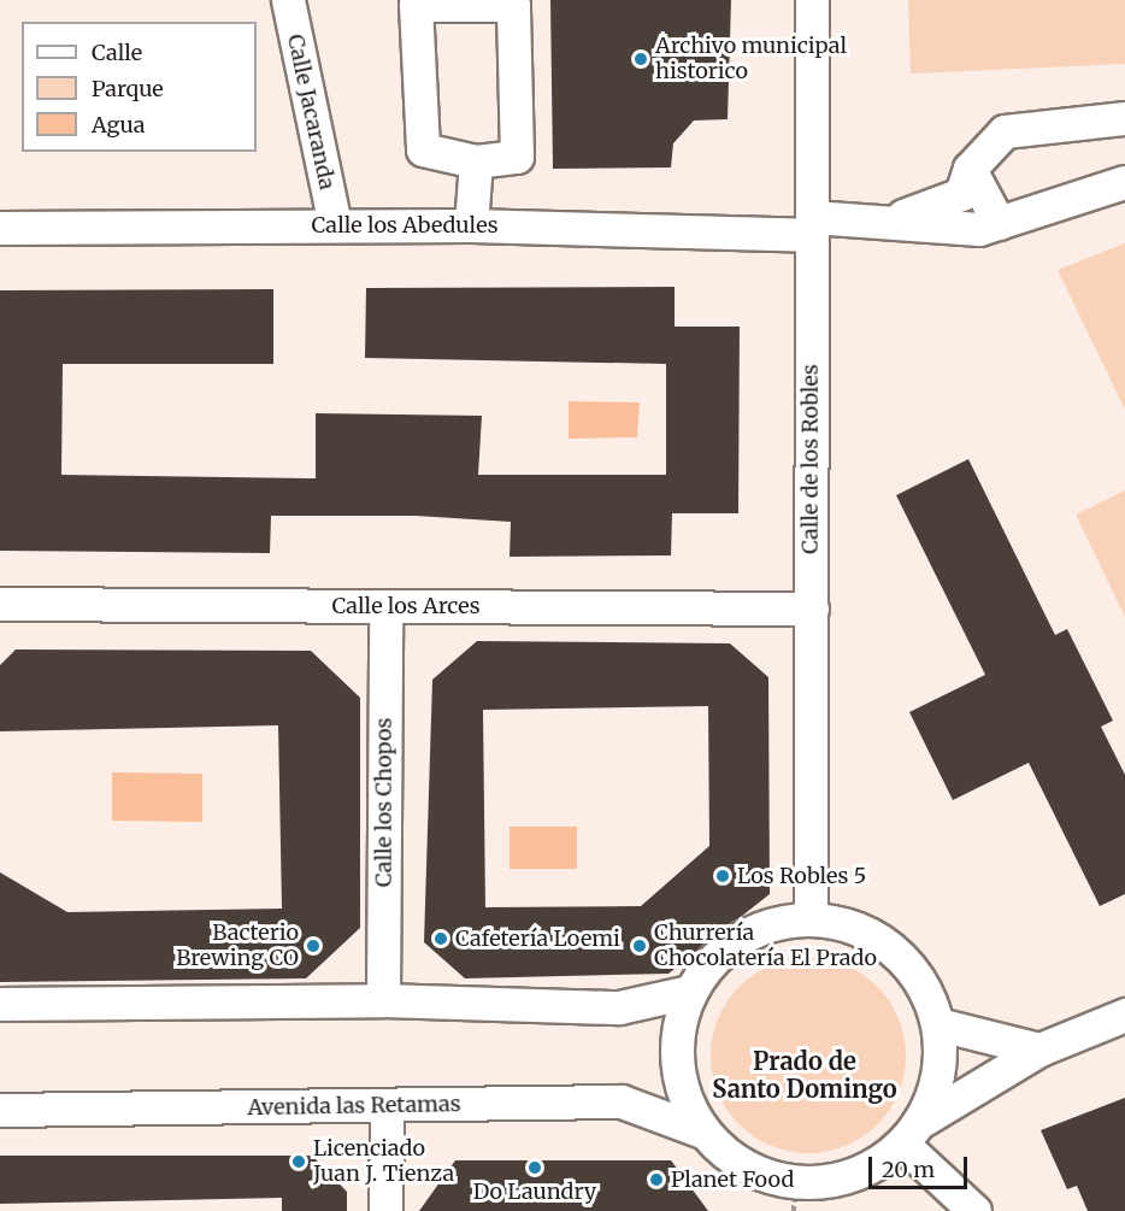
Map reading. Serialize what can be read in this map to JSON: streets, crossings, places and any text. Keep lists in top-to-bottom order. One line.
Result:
{"streets":{"street":["Calle Jacaranda","Calle los Abedules","Calle de los Robles","Calle los Arces","Calle los Chopos","Avenida las Retamas"]},"crossings":[["Calle Jacaranda","Calle los Abedules"],["Calle los Abedules","Calle de los Robles"],["Calle de los Robles","Calle los Arces"],["Calle los Arces","Calle los Chopos"]],"districts":["Prado de Santo Domingo"],"places":["Archivo municipal historico","Los Robles 5","Cafetería Loemi","Bacterio Brewing CO","Churrería Chocolatería El Prado","Licenciado Juan J. Tienza","Do Laundry","Planet Food"],"legend":["Calle","Parque","Agua"],"scale_bar":"20 m"}
